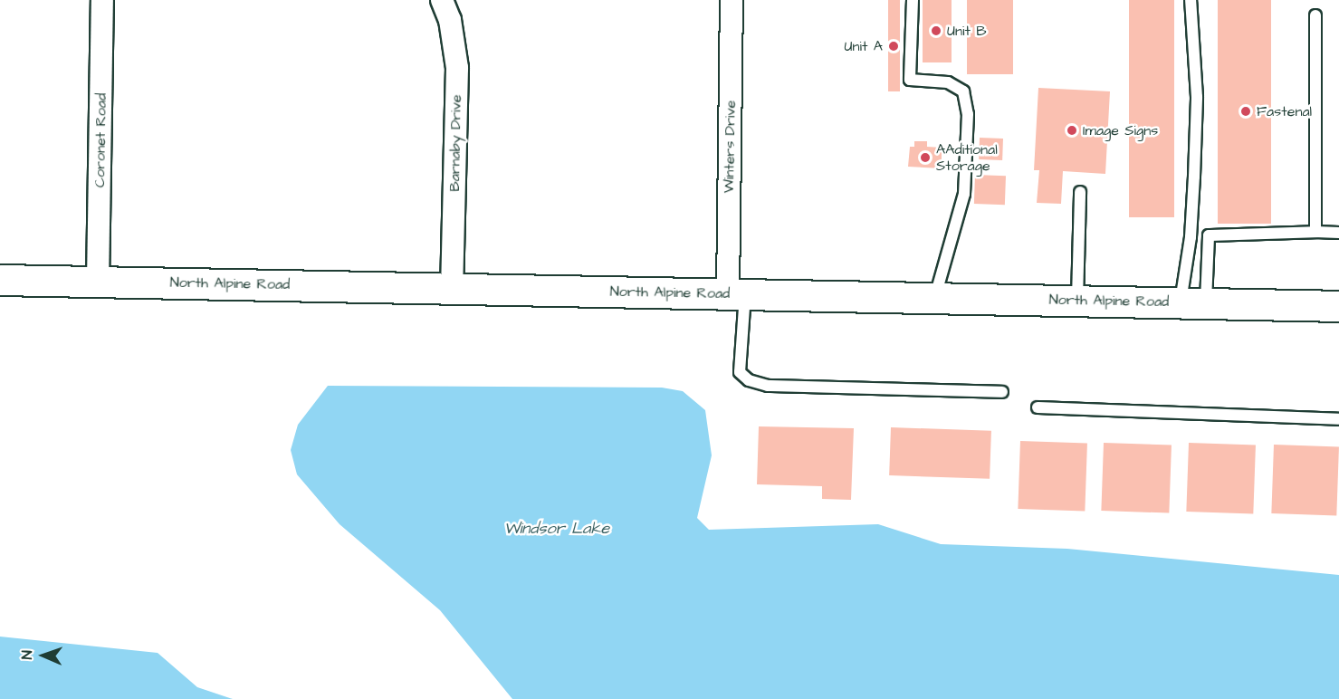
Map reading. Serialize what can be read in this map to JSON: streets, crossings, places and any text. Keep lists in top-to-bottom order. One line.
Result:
{"streets":{"main road":["North Alpine Road"],"street":["Coronet Road","Barnaby Drive","Winters Drive"]},"crossings":[["Coronet Road","North Alpine Road"],["Barnaby Drive","North Alpine Road"],["Winters Drive","North Alpine Road"]],"water":["Windsor Lake"],"places":["Unit B","Unit A","Fastenal","Image Signs","AAditional Storage"],"north":"left"}
